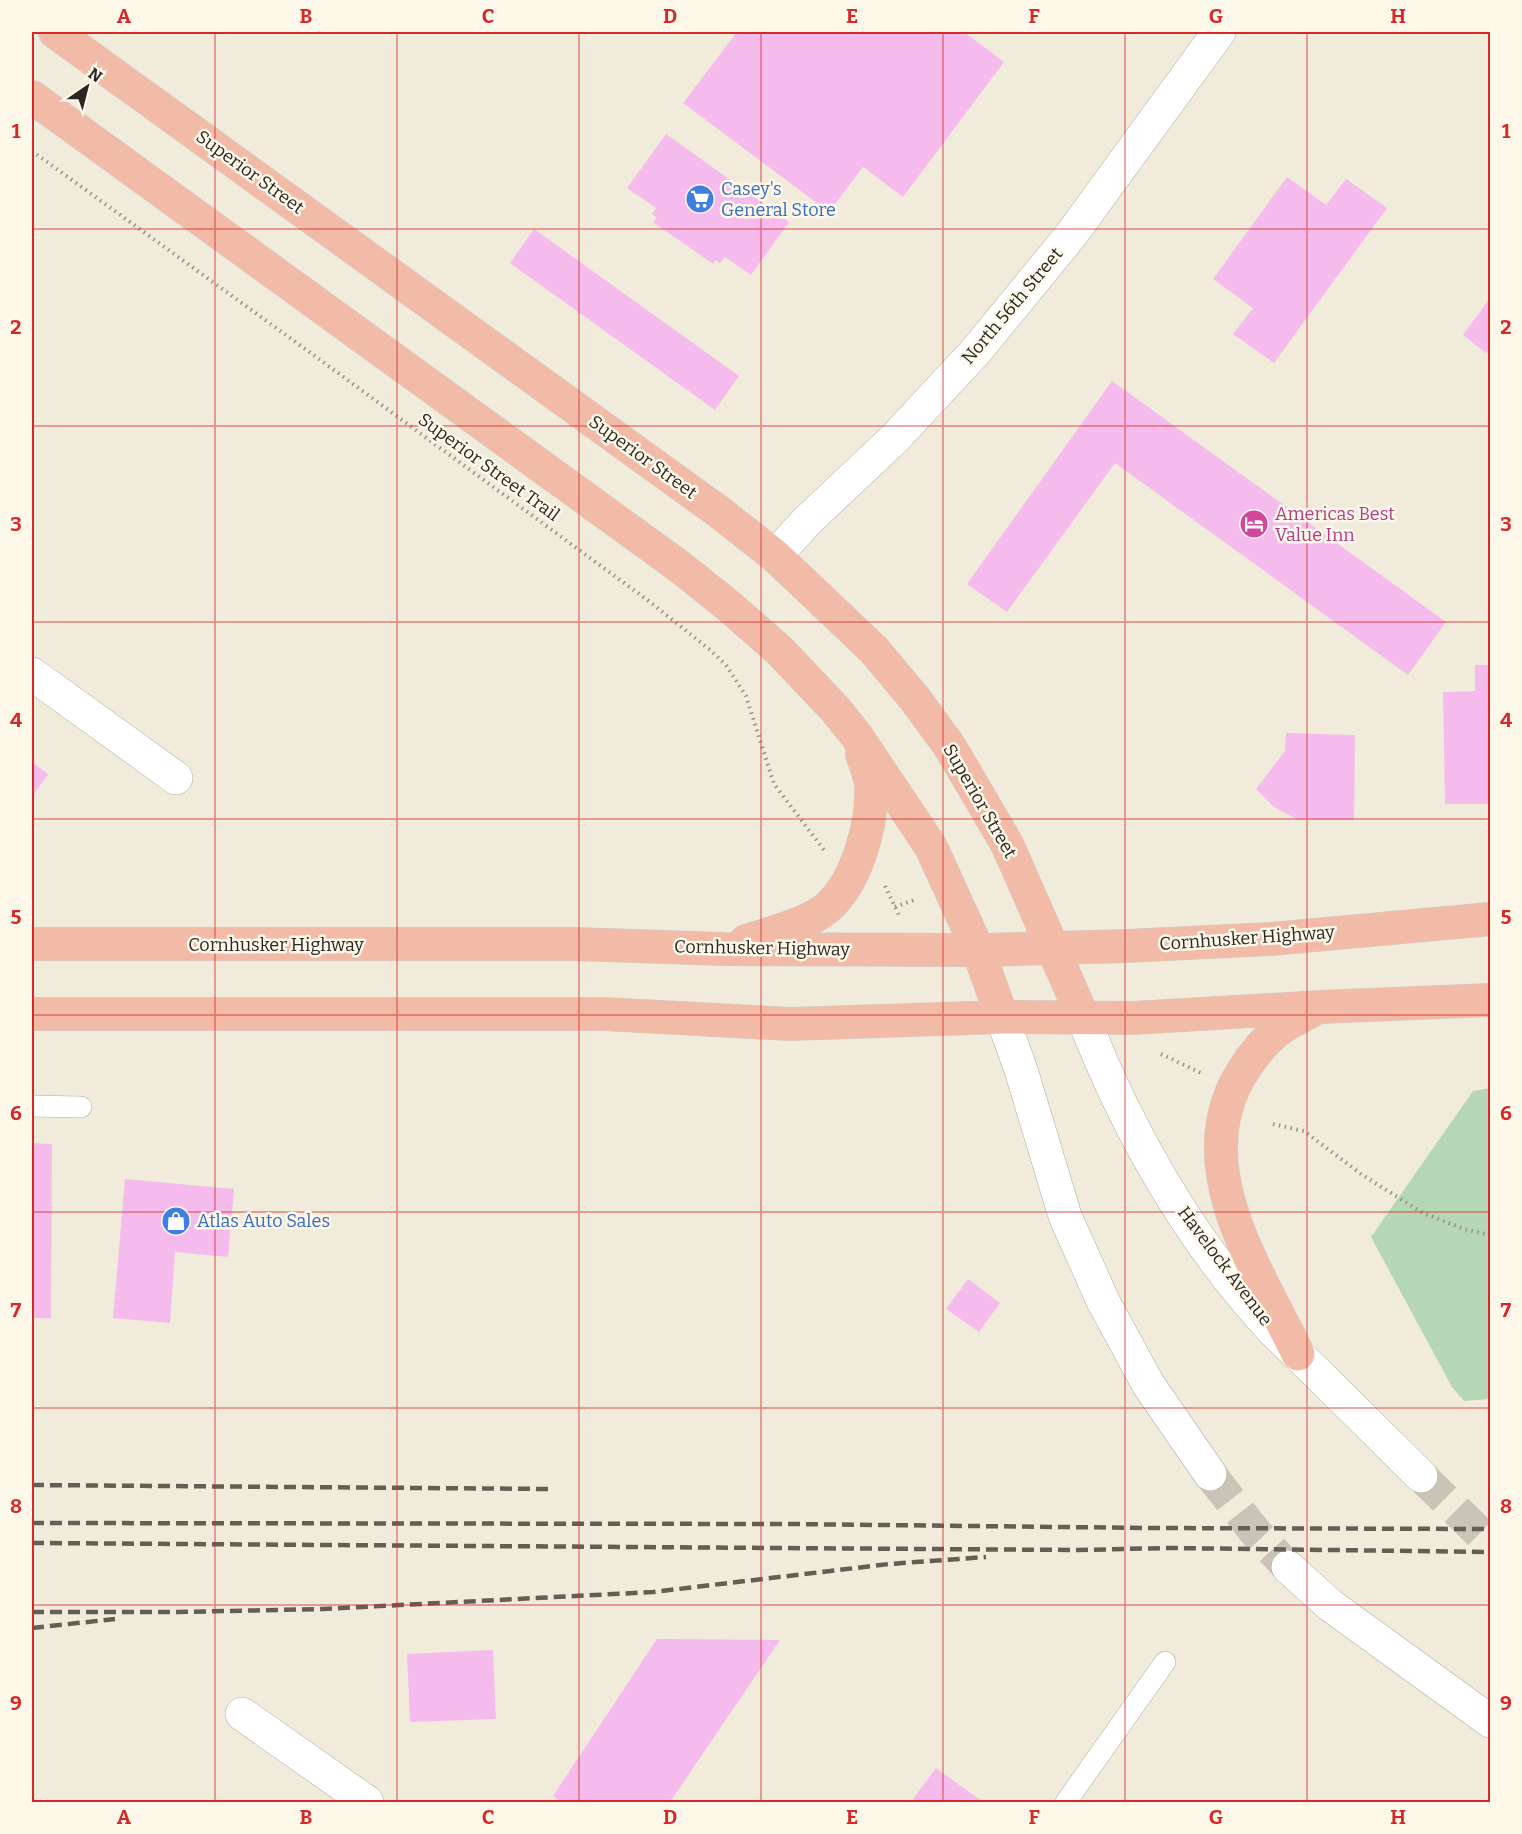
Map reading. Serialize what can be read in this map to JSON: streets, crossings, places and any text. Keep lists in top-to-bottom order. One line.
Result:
{"streets":{"main road":["Superior Street","North 56th Street","Cornhusker Highway","Havelock Avenue"],"path":["Superior Street Trail"]},"crossings":[["Superior Street","North 56th Street"],["Superior Street","Cornhusker Highway"],["Superior Street","Havelock Avenue"]],"places":{"supermarket":["Casey's General Store"],"hotel":["Americas Best Value Inn"],"shop":["Atlas Auto Sales"]},"north":"top right","grid":{"columns":["A","B","C","D","E","F","G","H"],"rows":["1","2","3","4","5","6","7","8","9"]}}
